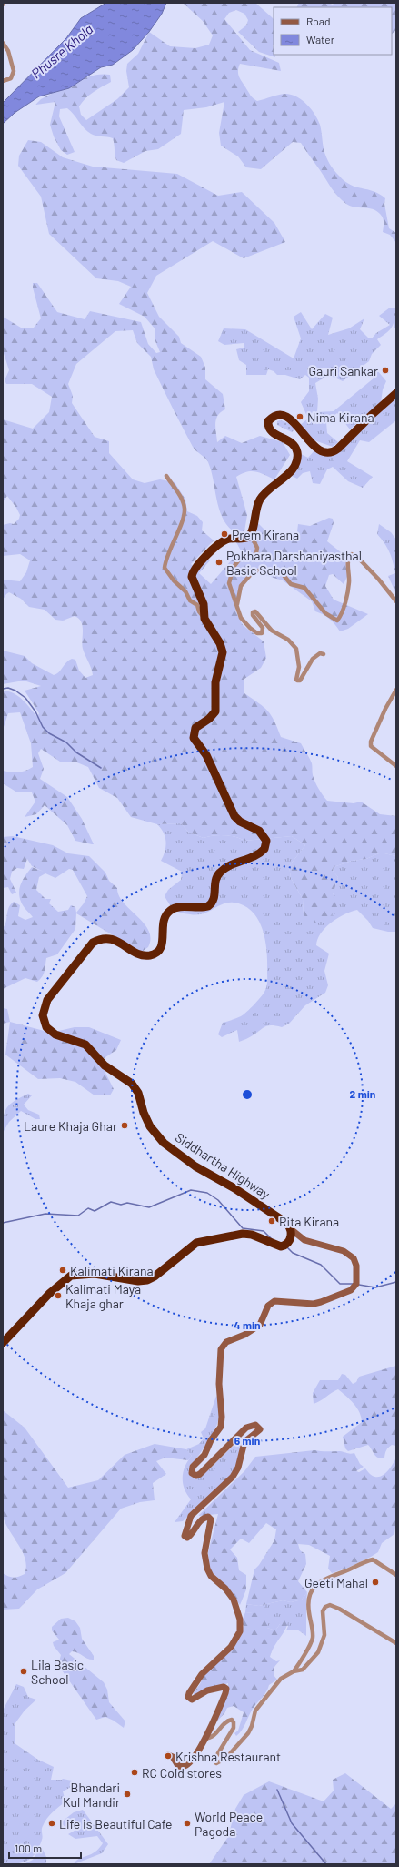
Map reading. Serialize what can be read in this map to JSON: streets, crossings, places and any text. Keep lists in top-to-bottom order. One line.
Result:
{"streets":{"highway":["Siddhartha Highway"]},"water":["Phusre Khola"],"places":["Gauri Sankar","Nima Kirana","Prem Kirana","Pokhara Darshaniyasthal Basic School","Laure Khaja Ghar","Rita Kirana","Kalimati Kirana","Kalimati Maya Khaja ghar","Geeti Mahal","Lila Basic School","Krishna Restaurant","RC Cold stores","Bhandari Kul Mandir","Life is Beautiful Cafe","World Peace Pagoda"],"legend":["Road","Water"],"scale_bar":"100 m","rings":["2 min","4 min","6 min"]}
